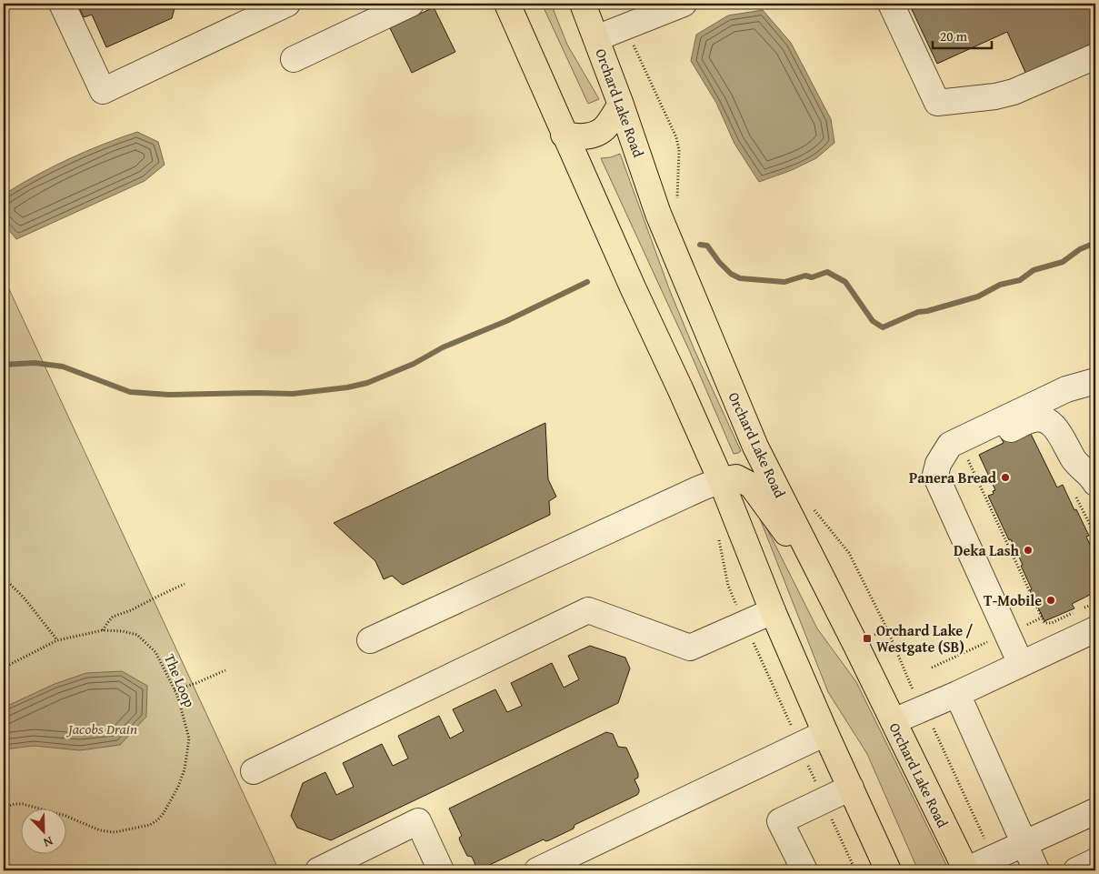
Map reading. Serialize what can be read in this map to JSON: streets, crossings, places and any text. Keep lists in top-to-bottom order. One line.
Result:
{"streets":{"main road":["Orchard Lake Road"],"path":["The Loop"]},"parks":["Jacobs Drain"],"places":{"other":["Panera Bread","Deka Lash","T-Mobile"],"transit":["Orchard Lake / Westgate (SB)"]},"scale_bar":"20 m","north":"bottom right"}
